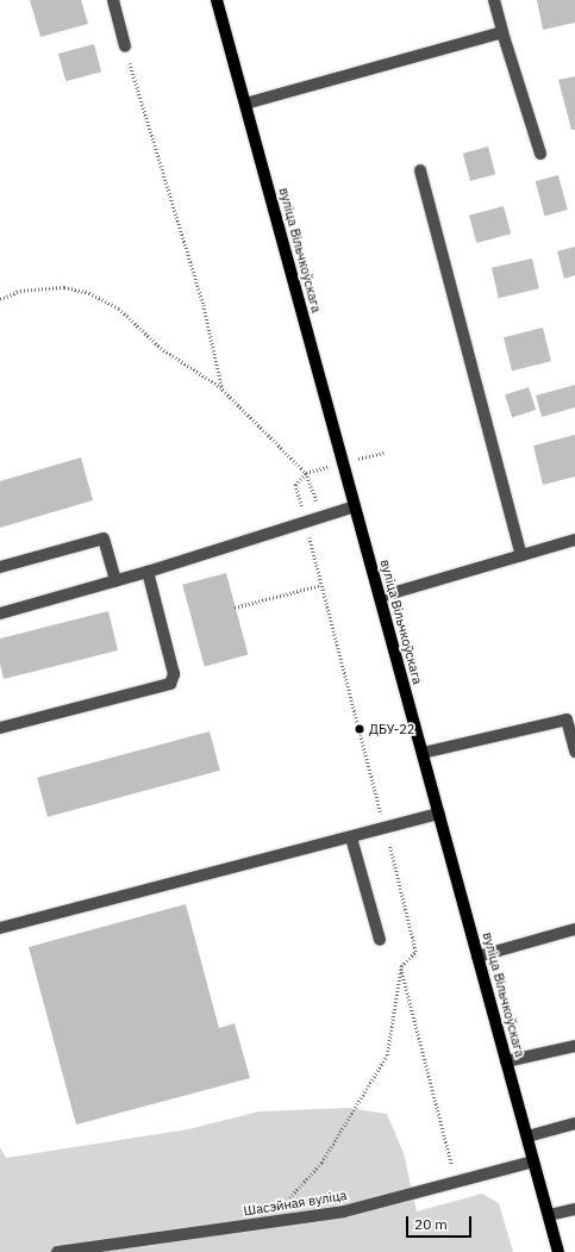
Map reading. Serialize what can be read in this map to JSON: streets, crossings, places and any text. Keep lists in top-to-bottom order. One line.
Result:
{"streets":{"main road":["вуліца Вільчкоўскага"],"street":["Шасэйная вуліца"]},"crossings":[["вуліца Вільчкоўскага","Шасэйная вуліца"]],"places":["ДБУ-22"],"scale_bar":"20 m"}
